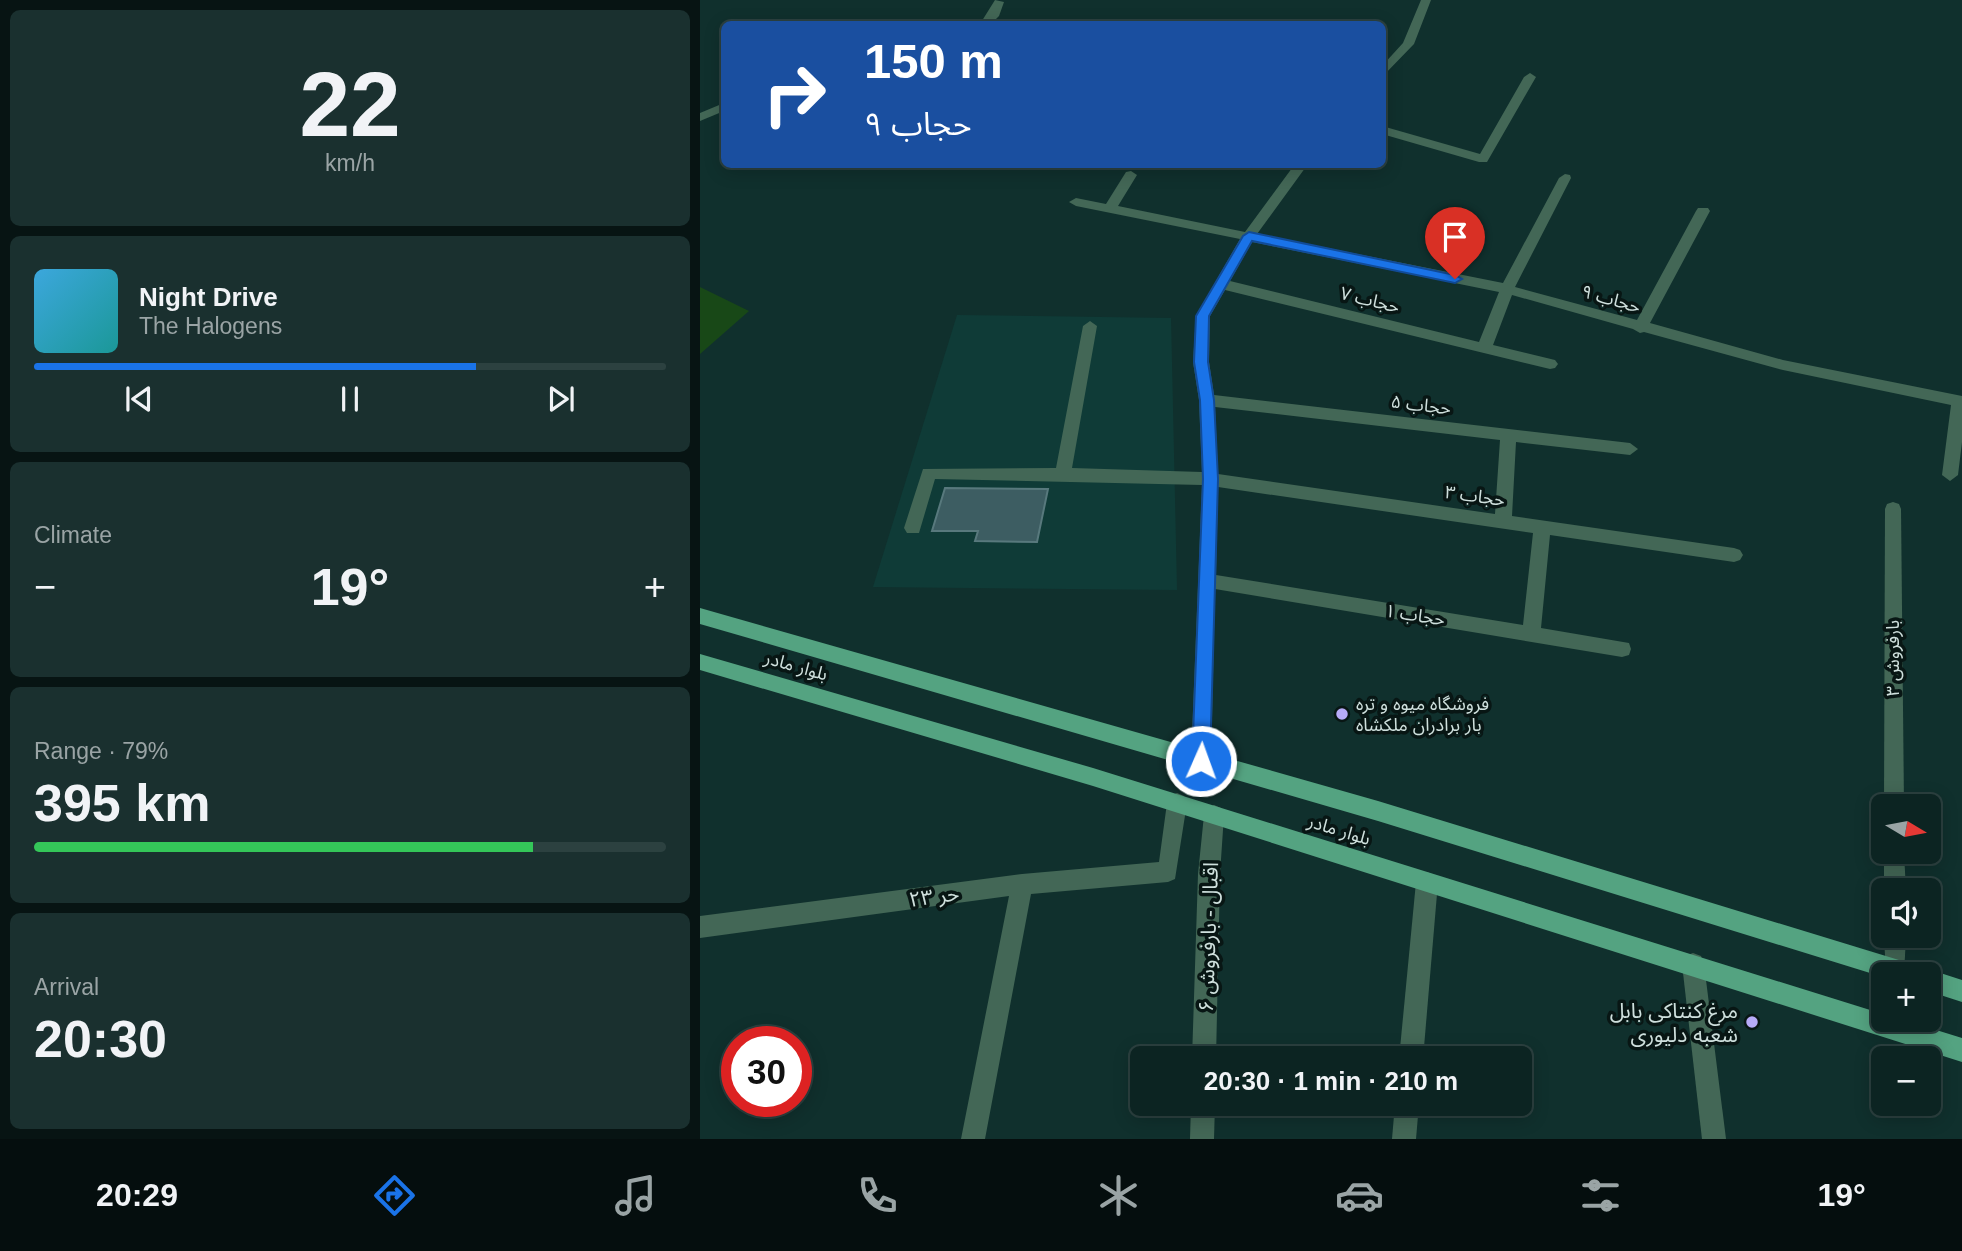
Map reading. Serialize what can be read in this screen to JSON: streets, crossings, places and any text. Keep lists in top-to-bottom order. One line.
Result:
{"streets":{"main road":["بلوار مادر"],"street":["حجاب ۹","حجاب ۷","حجاب ۵","حجاب ۳","حجاب ۱","بارفروش ۳","حر ۲۳","اقبال - بارفروش ۶"]},"crossings":[["بلوار مادر","حر ۲۳"],["بلوار مادر","اقبال - بارفروش ۶"]],"places":["فروشگاه میوه و تره بار برادران ملکشاه","مرغ کنتاکی بابل شعبه دلیوری"],"north":"right","page":{"tile":[["22","km/h"],"Climate",["Range · 79%","395 km"],["Arrival","20:30"]],"turn":["150 m","حجاب ۹"],"song":["Night Drive","The Halogens"],"heat":["−","19°","+"],"map_buttons":["+","−"],"limit":"30","trip":"20:30 · 1 min · 210 m","tabs":["20:29","19°"]}}
